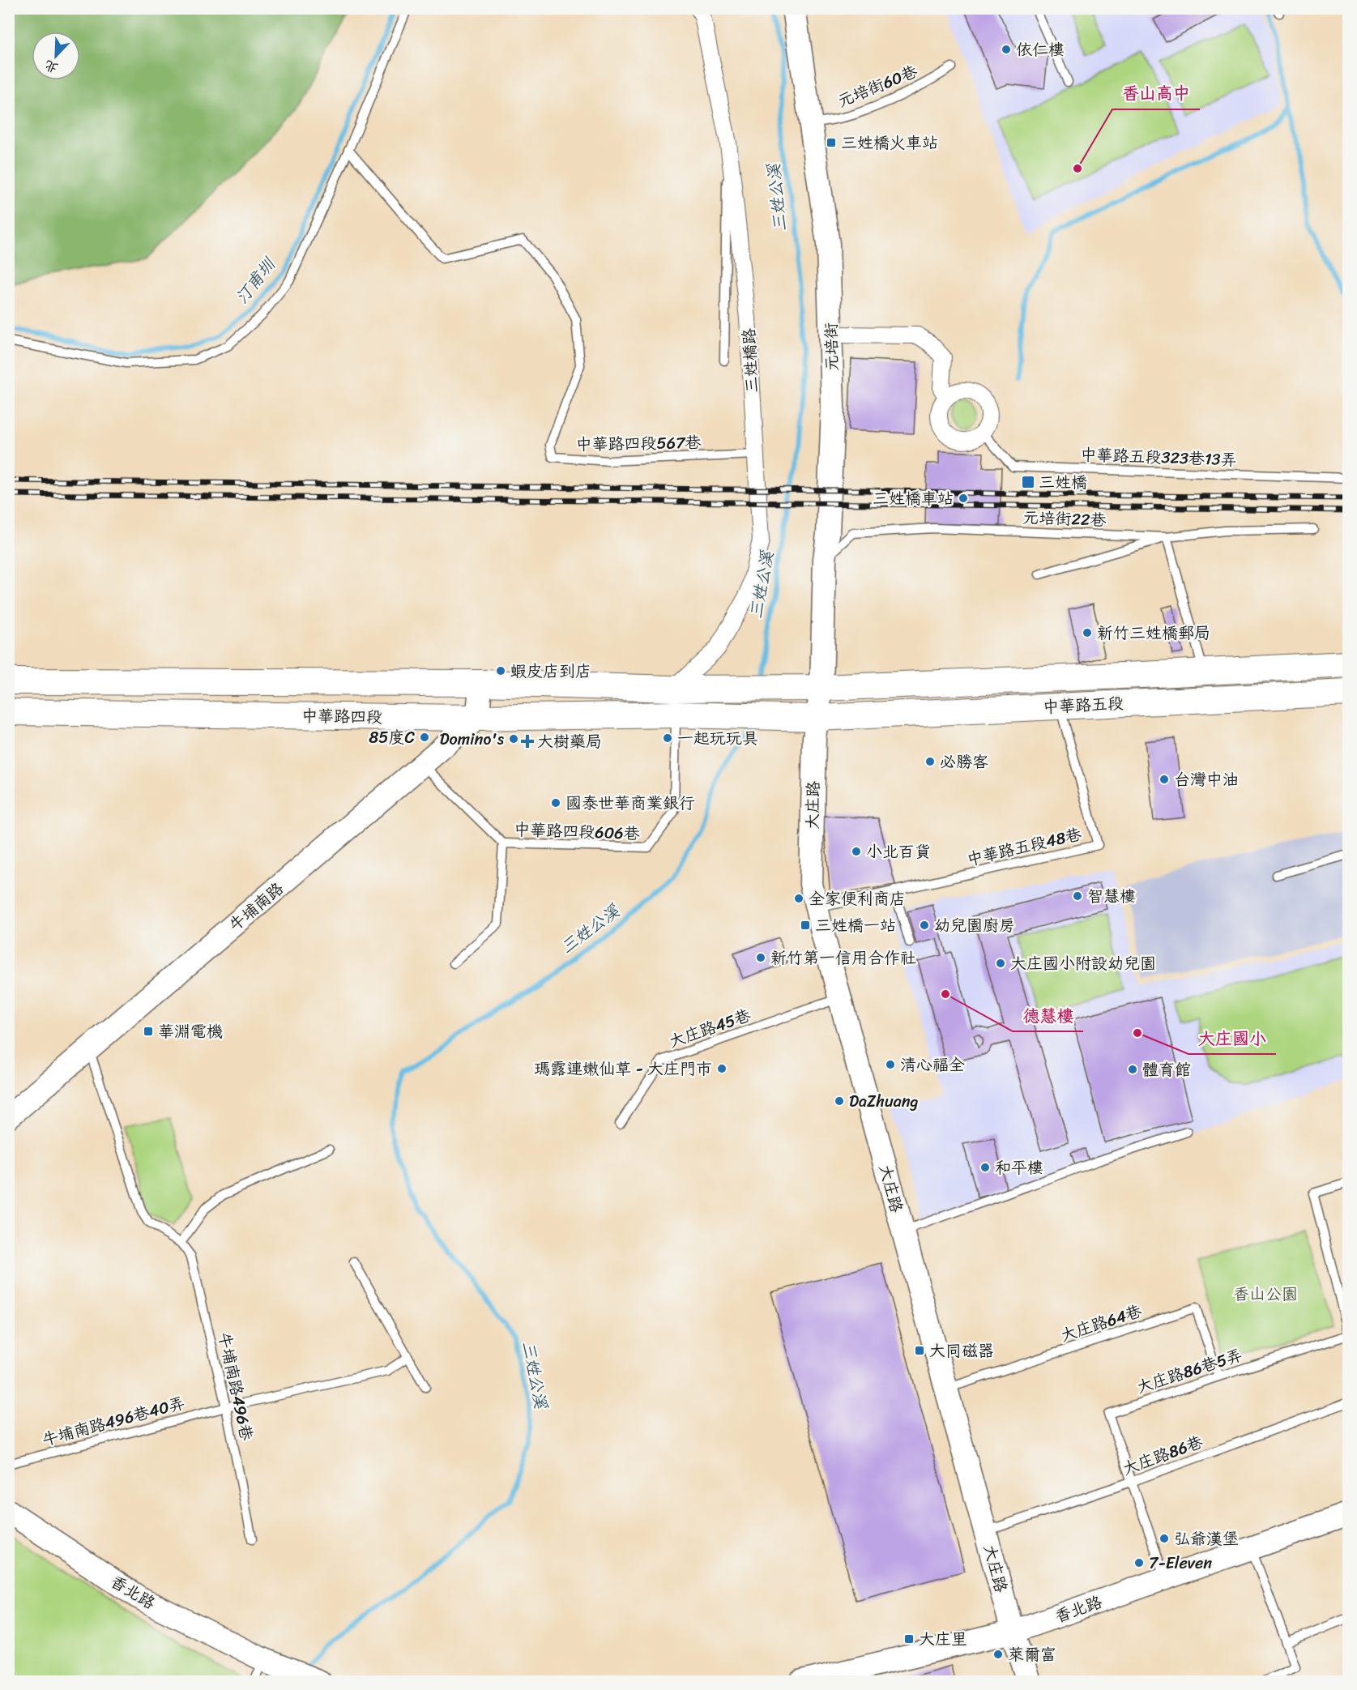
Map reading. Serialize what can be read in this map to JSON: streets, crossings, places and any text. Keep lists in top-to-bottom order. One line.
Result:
{"streets":{"main road":["中華路五段","中華路四段"],"street":["元培街","三姓橋路","大庄路","牛埔南路","香北路"],"lane":["元培街60巷","中華路四段567巷","中華路五段323巷13弄","元培街22巷","中華路四段606巷","中華路五段48巷","大庄路45巷","大庄路64巷","大庄路86巷5弄","牛埔南路496巷","牛埔南路496巷40弄","大庄路86巷"]},"crossings":[["元培街60巷","元培街"],["元培街","元培街22巷"],["元培街","中華路五段"],["元培街","大庄路"],["三姓橋路","中華路四段567巷"],["三姓橋路","中華路四段"],["中華路五段","大庄路"],["中華路五段","中華路五段48巷"],["中華路四段","中華路四段606巷"],["中華路四段","牛埔南路"],["大庄路","中華路五段48巷"],["大庄路","大庄路45巷"],["大庄路","大庄路64巷"],["大庄路","大庄路86巷"],["大庄路","香北路"],["牛埔南路","牛埔南路496巷"],["大庄路64巷","大庄路86巷5弄"],["大庄路86巷5弄","大庄路86巷"],["牛埔南路496巷","牛埔南路496巷40弄"]],"water":["三姓公溪","汀甫圳"],"parks":["香山公園"],"places":{"other":["依仁樓","香山高中","三姓橋車站","新竹三姓橋郵局","蝦皮店到店","85度C","一起玩玩具","Domino's","必勝客","台灣中油","國泰世華商業銀行","小北百貨","智慧樓","全家便利商店","幼兒園廚房","新竹第一信用合作社","大庄國小附設幼兒園","德慧樓","大庄國小","清心福全","瑪露連嫩仙草 - 大庄門市","體育館","DaZhuang","和平樓","弘爺漢堡","7-Eleven","萊爾富"],"transit":["三姓橋火車站","三姓橋","三姓橋一站","華淵電機","大同磁器","大庄里"],"health":["大樹藥局"]},"north":"bottom left"}
